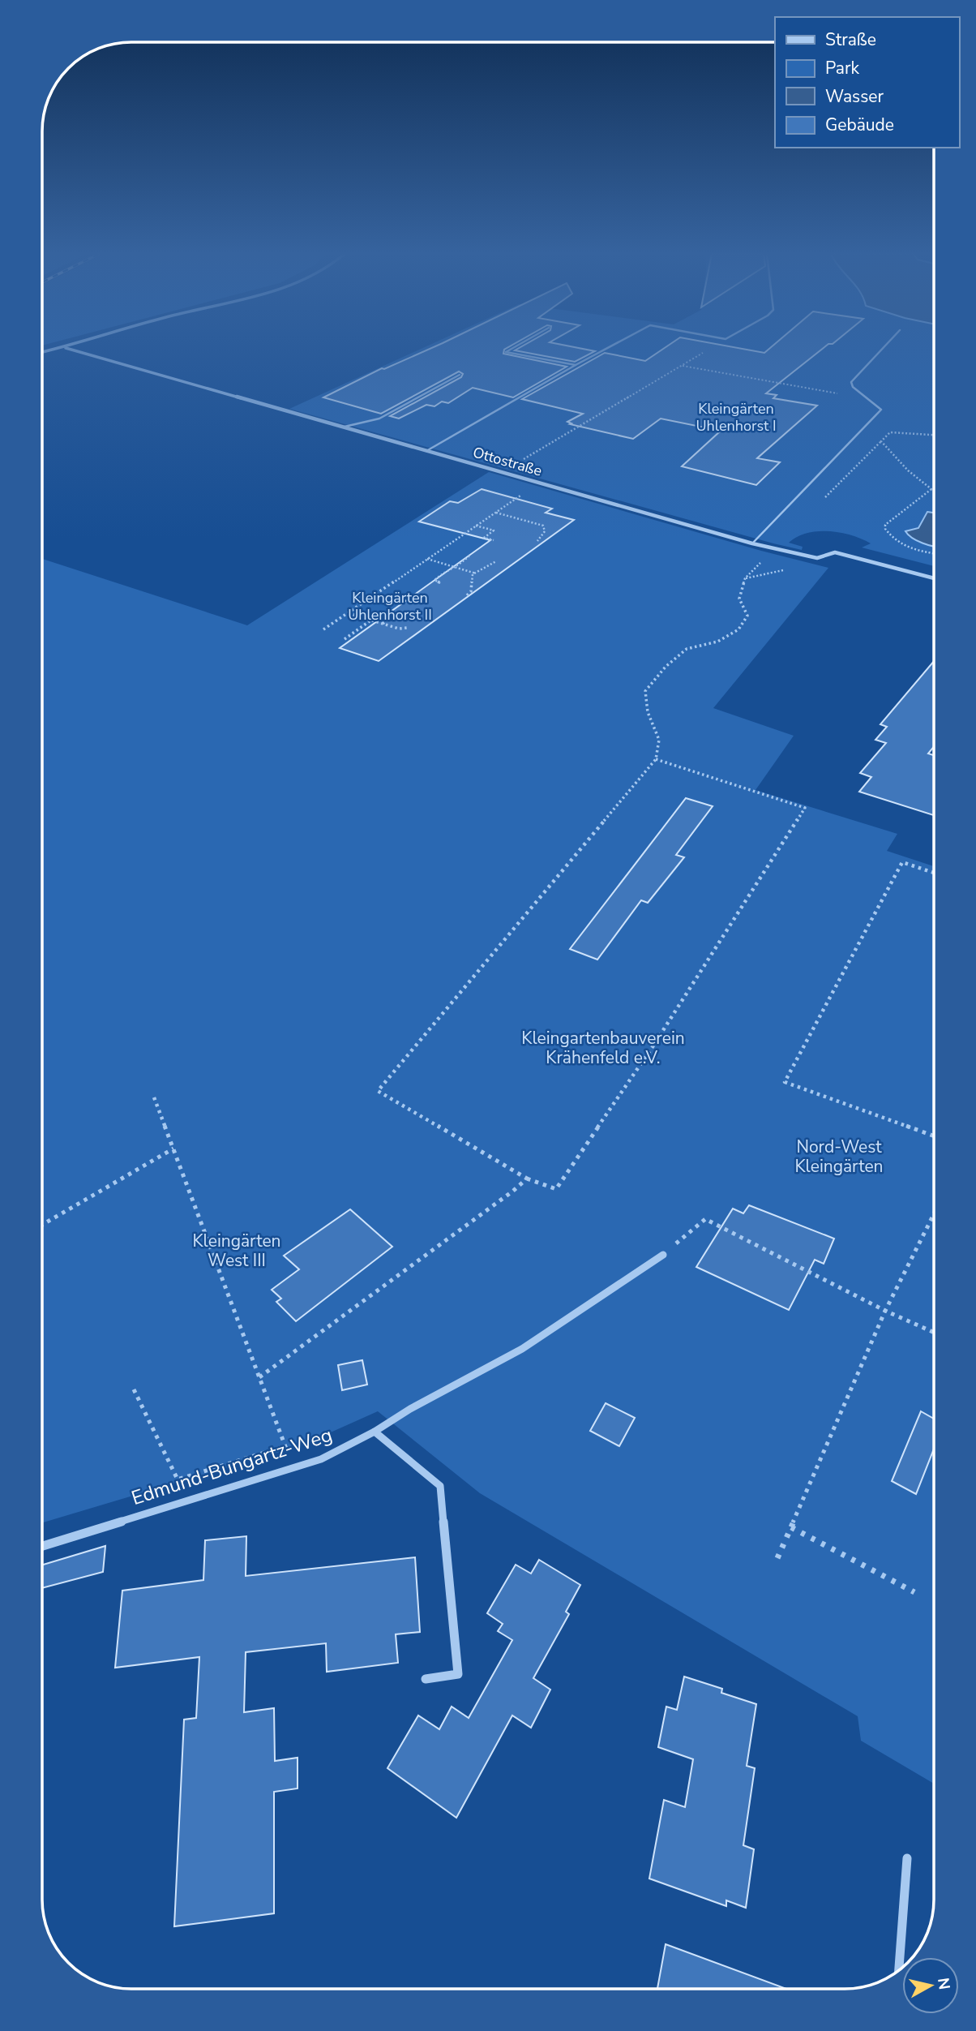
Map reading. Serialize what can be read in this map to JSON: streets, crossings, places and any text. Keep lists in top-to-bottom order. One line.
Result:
{"streets":{"street":["Ottostraße","Edmund-Bungartz-Weg"]},"parks":["Kleingärten Uhlenhorst I","Kleingärten Uhlenhorst II","Kleingartenbauverein Krähenfeld e.V.","Nord-West Kleingärten","Kleingärten West III"],"legend":["Straße","Park","Wasser","Gebäude"],"north":"right"}
